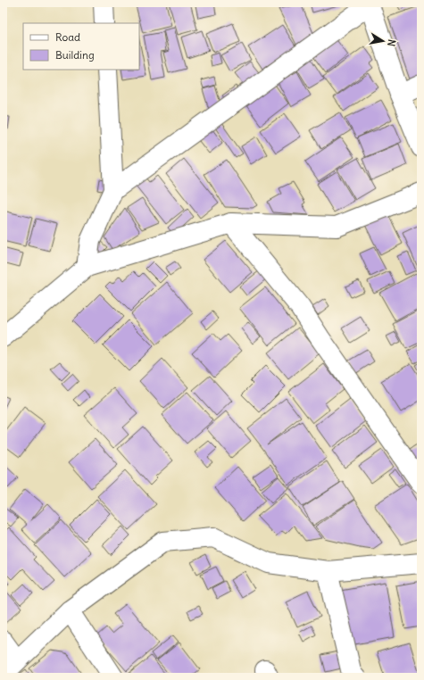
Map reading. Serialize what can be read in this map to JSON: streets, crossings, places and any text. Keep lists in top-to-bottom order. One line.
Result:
{"legend":["Road","Building"],"north":"right"}
